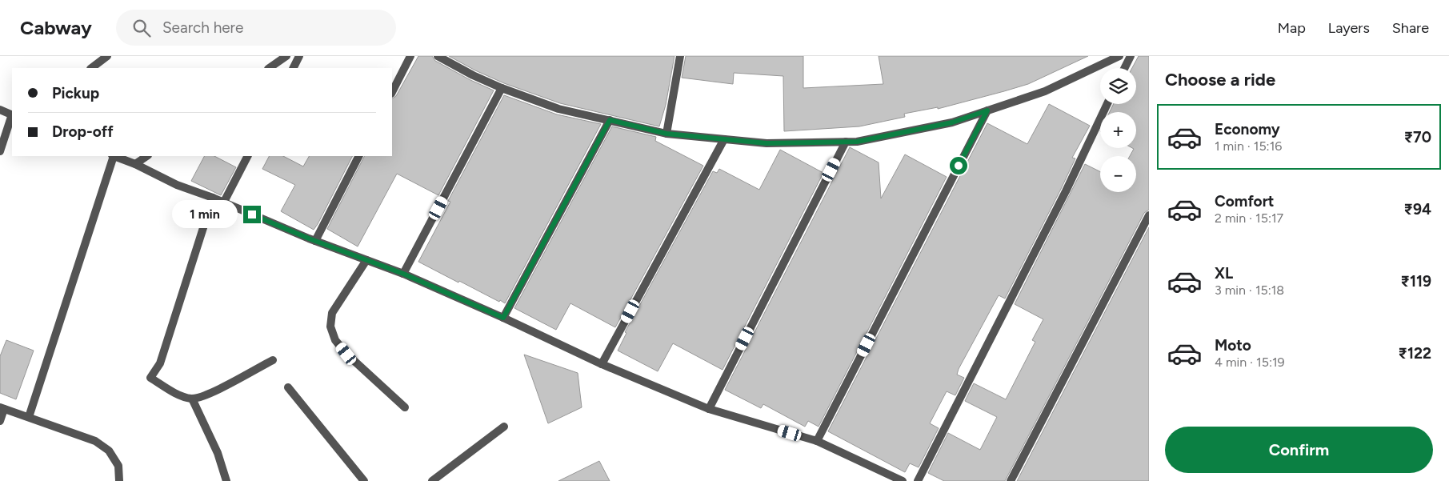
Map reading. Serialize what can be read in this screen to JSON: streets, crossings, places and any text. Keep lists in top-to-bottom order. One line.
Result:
{"page":{"header":"Cabway","search":"Search here","nav":["Map","Layers","Share"],"heading":"Choose a ride","map_buttons":["+","−"],"banner":["Pickup","Drop-off"],"list":[{"name":"Economy","note":"1 min · 15:16","value":"₹70"},{"name":"Comfort","note":"2 min · 15:17","value":"₹94"},{"name":"XL","note":"3 min · 15:18","value":"₹119"},{"name":"Moto","note":"4 min · 15:19","value":"₹122"}],"bubble":"1 min","buttons":"Confirm"}}
